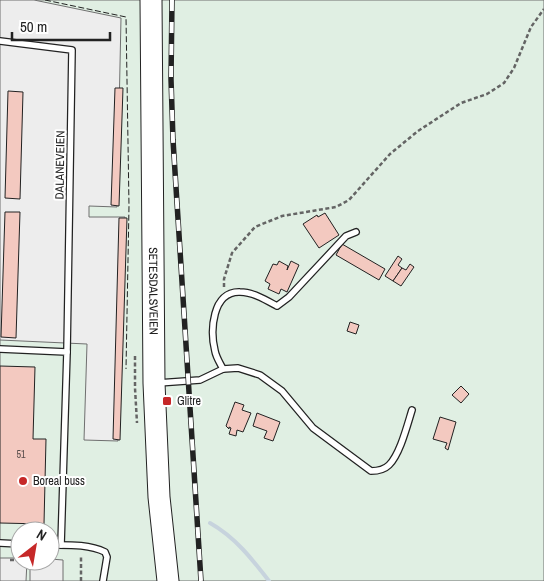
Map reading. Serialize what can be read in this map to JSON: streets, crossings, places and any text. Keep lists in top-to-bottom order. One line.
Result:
{"streets":{"highway":["SETESDALSVEIEN"],"lane":["DALANEVEIEN"]},"places":{"transit":["Glitre"],"other":["Boreal buss"]},"house_numbers":["51"],"scale_bar":"50 m","north":"top right"}
